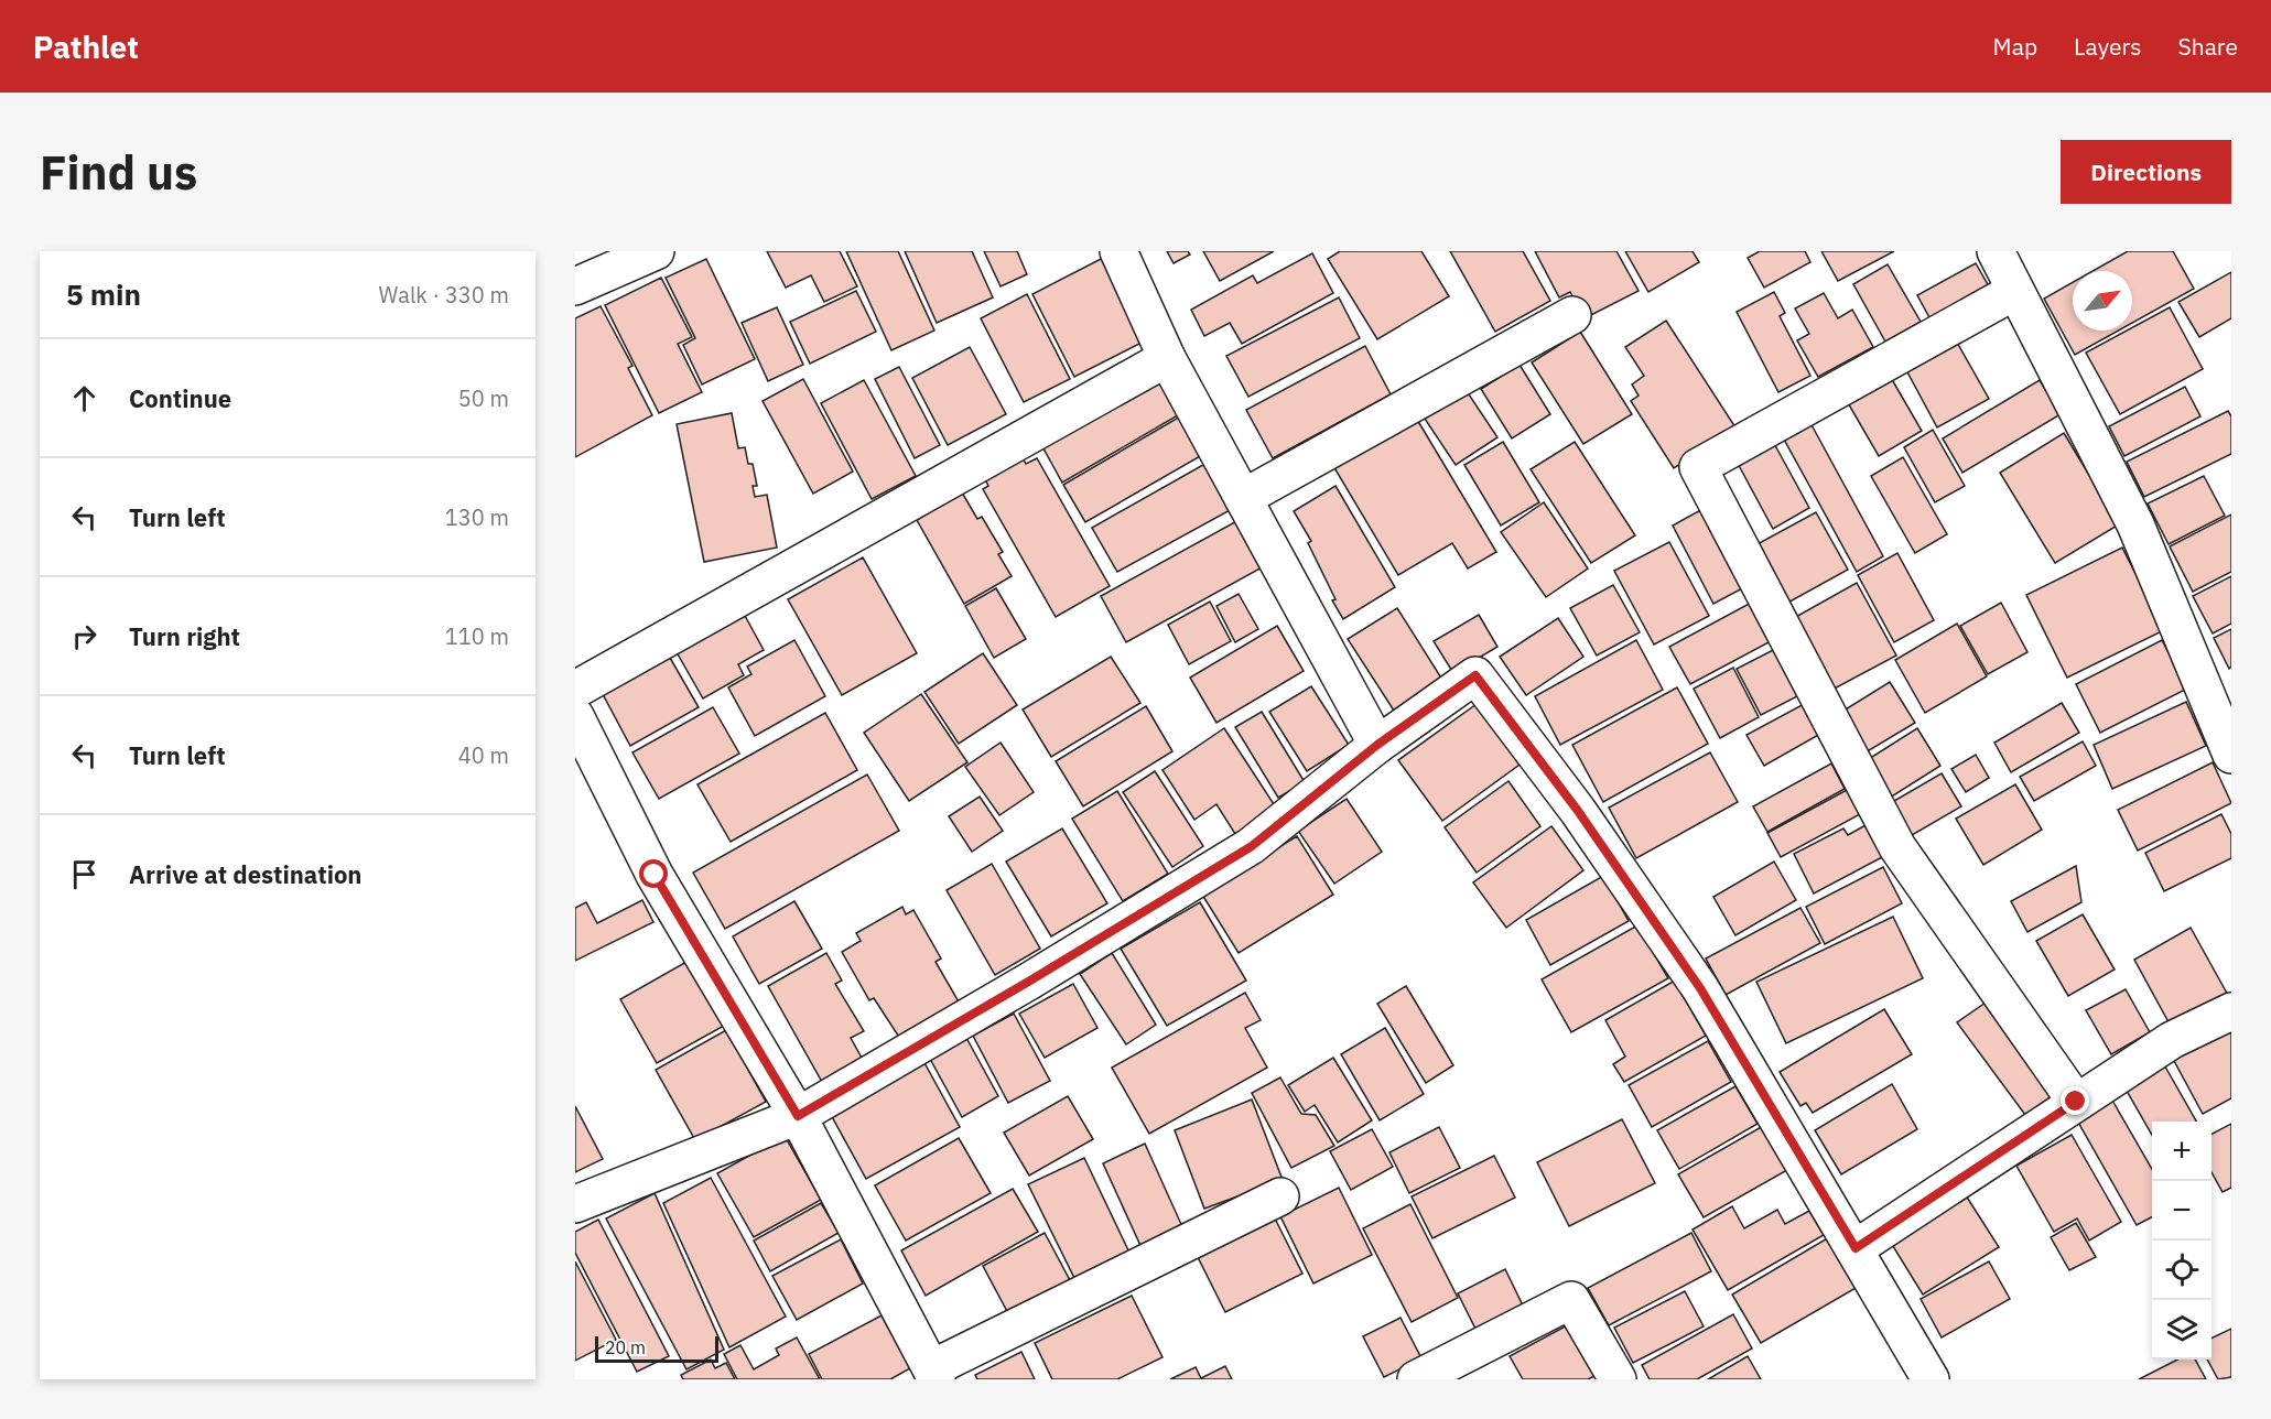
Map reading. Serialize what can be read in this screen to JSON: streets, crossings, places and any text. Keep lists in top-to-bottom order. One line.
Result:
{"scale_bar":"20 m","north":"top right","page":{"header":"Pathlet","nav":["Map","Layers","Share"],"buttons":"Directions","title":"Find us","heading":["5 min","Walk · 330 m"],"list":[["Continue","50 m"],["Turn left","130 m"],["Turn right","110 m"],["Turn left","40 m"],"Arrive at destination"],"map_buttons":["+","−"],"scale":"20 m"}}
